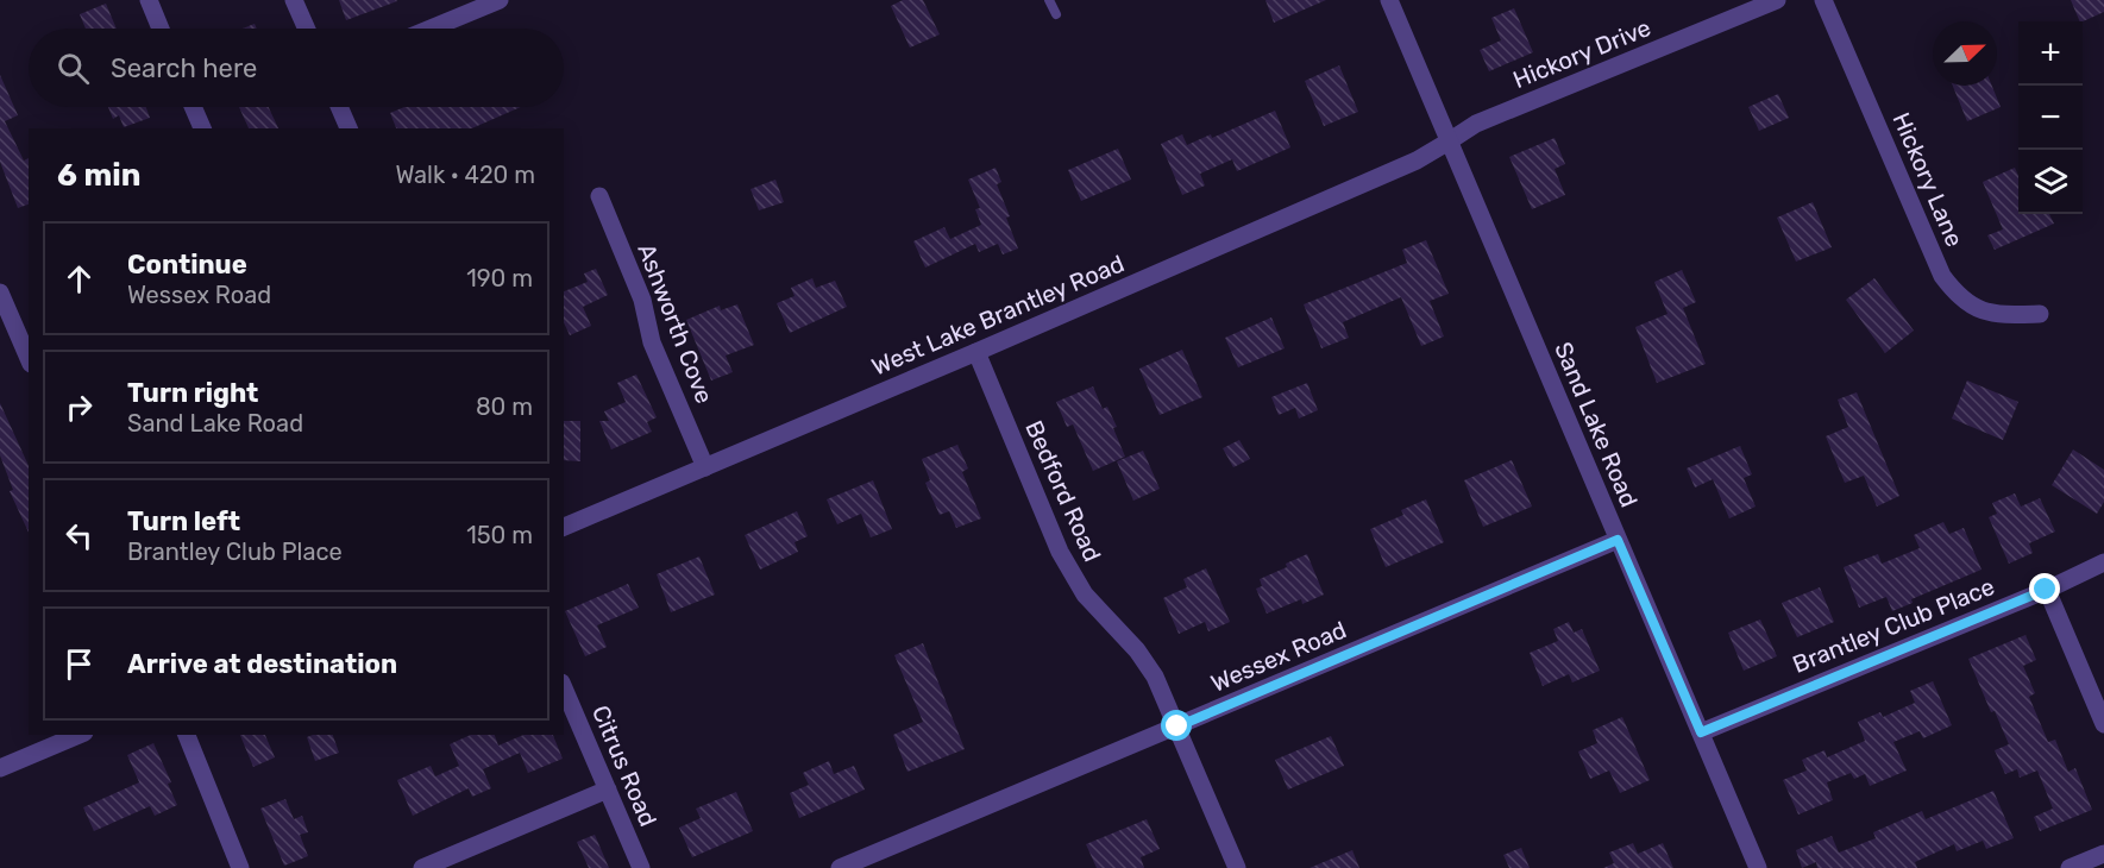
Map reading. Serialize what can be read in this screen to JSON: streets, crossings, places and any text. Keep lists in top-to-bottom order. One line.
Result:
{"streets":{"street":["Hickory Drive","Hickory Lane","West Lake Brantley Road","Ashworth Cove","Sand Lake Road","Bedford Road","Brantley Club Place","Wessex Road","Citrus Road"]},"crossings":[["Hickory Drive","West Lake Brantley Road"],["Hickory Drive","Sand Lake Road"],["West Lake Brantley Road","Ashworth Cove"],["West Lake Brantley Road","Sand Lake Road"],["West Lake Brantley Road","Bedford Road"],["Sand Lake Road","Brantley Club Place"],["Sand Lake Road","Wessex Road"],["Bedford Road","Wessex Road"]],"north":"top right","page":{"map_buttons":["+","−"],"search":"Search here","heading":["6 min","Walk · 420 m"],"list":[["Continue","Wessex Road","190 m"],["Turn right","Sand Lake Road","80 m"],["Turn left","Brantley Club Place","150 m"],"Arrive at destination"]}}
